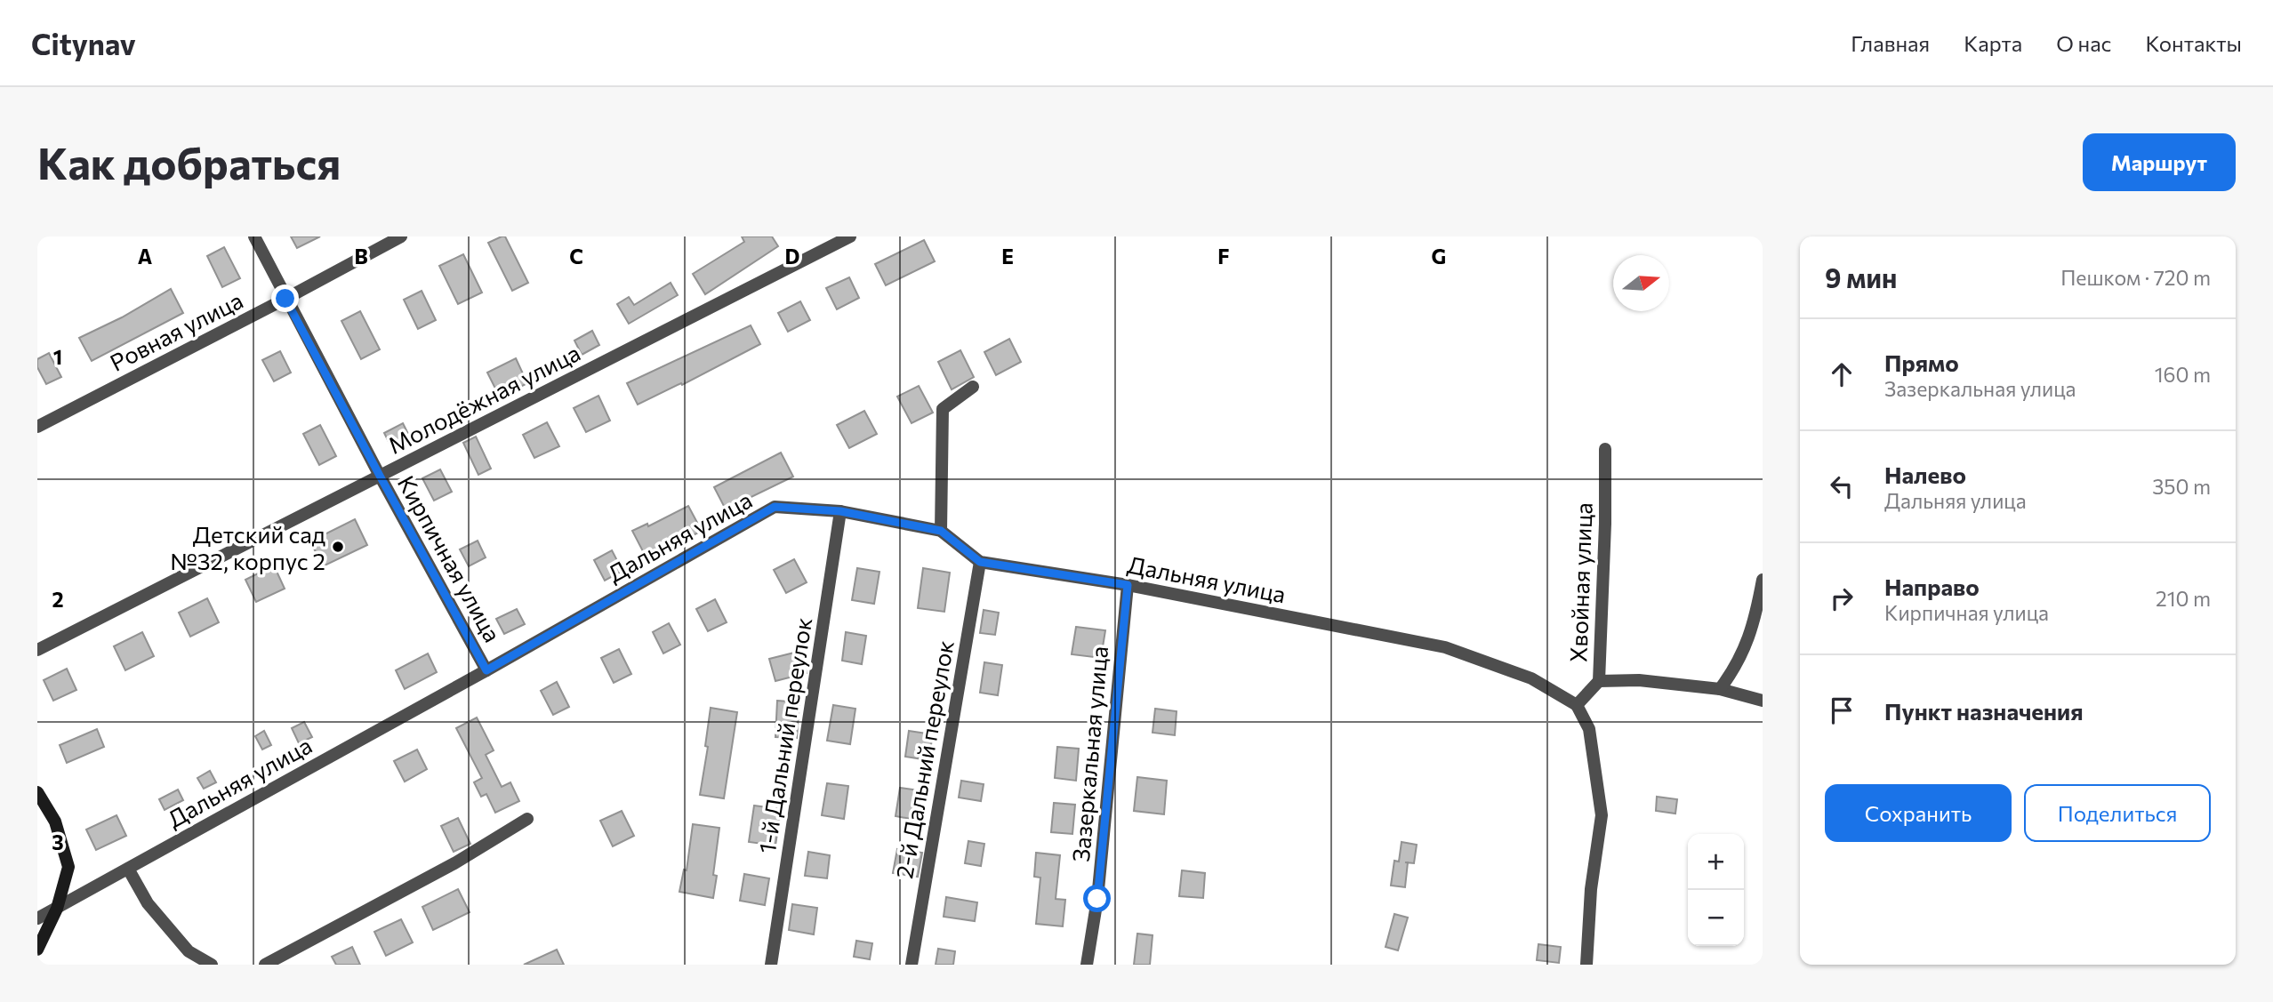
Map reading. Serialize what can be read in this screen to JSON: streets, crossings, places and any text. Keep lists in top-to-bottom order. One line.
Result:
{"streets":{"street":["Ровная улица","Молодёжная улица","Дальняя улица","Кирпичная улица","Хвойная улица","1-й Дальний переулок","Зазеркальная улица","2-й Дальний переулок"]},"crossings":[["Ровная улица","Кирпичная улица"],["Молодёжная улица","Кирпичная улица"],["Дальняя улица","Кирпичная улица"],["Дальняя улица","Хвойная улица"],["Дальняя улица","1-й Дальний переулок"],["Дальняя улица","Зазеркальная улица"],["Дальняя улица","2-й Дальний переулок"]],"places":["Детский сад №32, корпус 2"],"north":"right","page":{"header":"Citynav","nav":["Главная","Карта","О нас","Контакты"],"buttons":["Маршрут",["Сохранить","Поделиться"]],"title":"Как добраться","heading":["9 мин","Пешком · 720 m"],"list":[["Прямо","Зазеркальная улица","160 m"],["Налево","Дальняя улица","350 m"],["Направо","Кирпичная улица","210 m"],"Пункт назначения"],"map_buttons":["+","−"]},"grid":{"columns":["A","B","C","D","E","F","G"],"rows":["1","2","3"]}}
